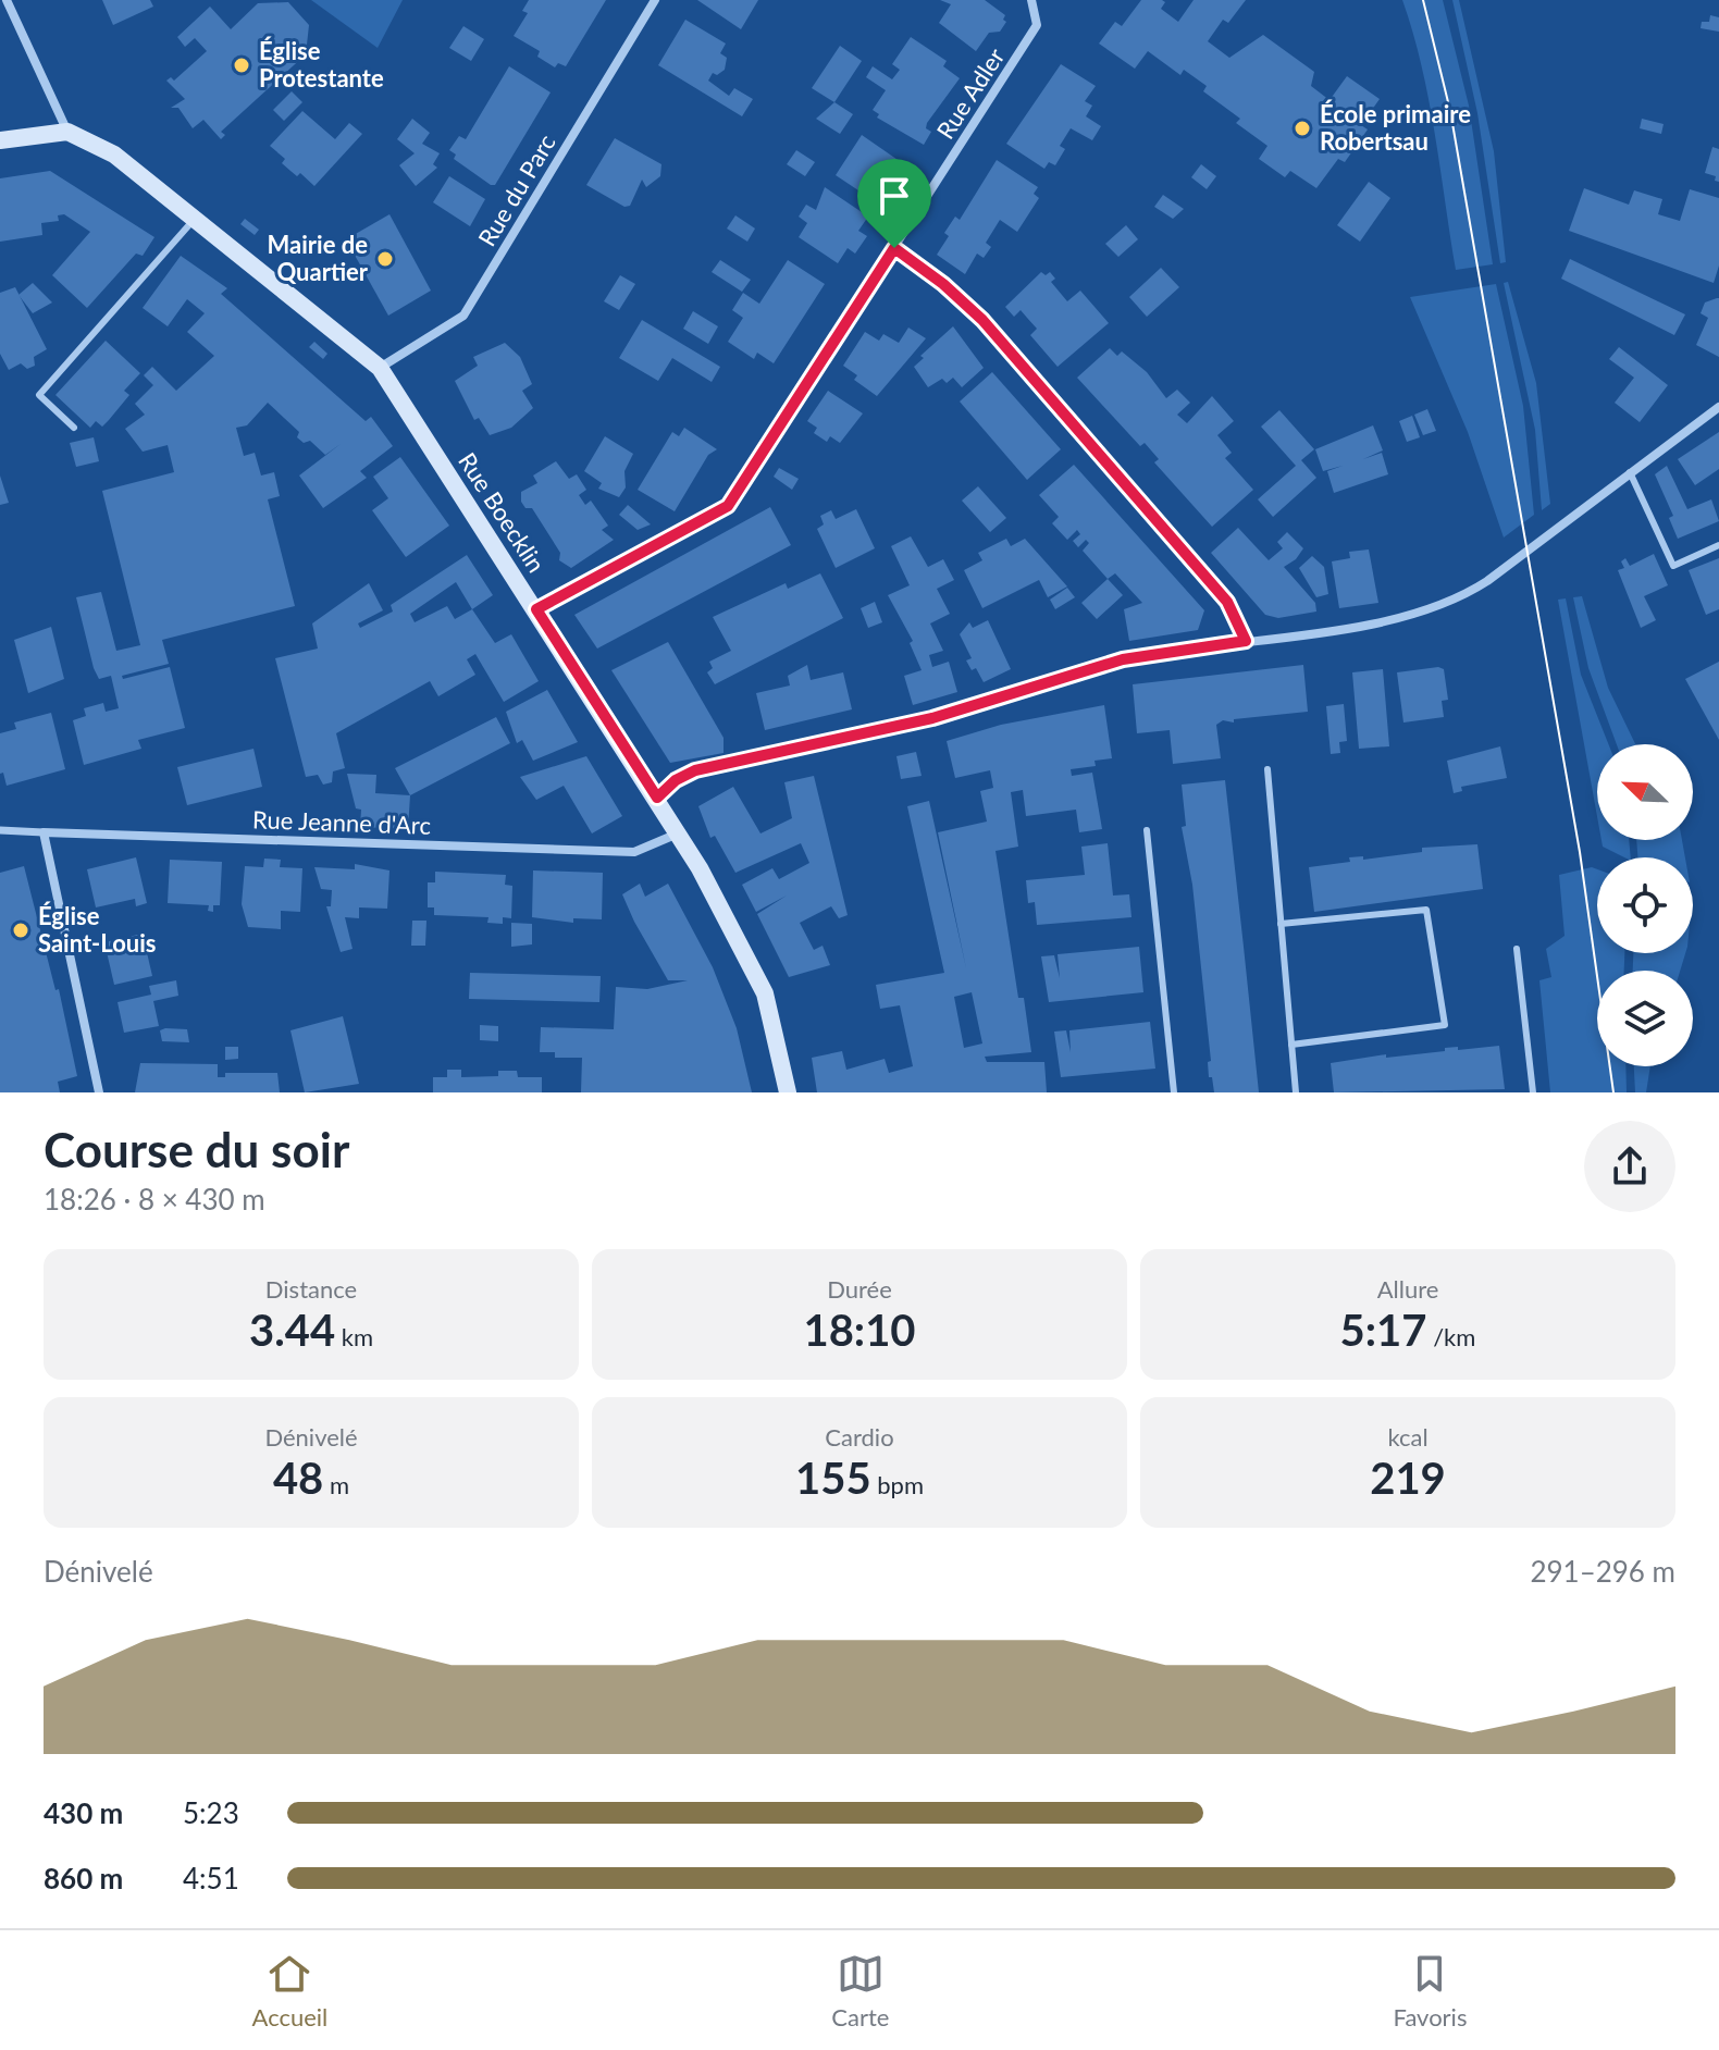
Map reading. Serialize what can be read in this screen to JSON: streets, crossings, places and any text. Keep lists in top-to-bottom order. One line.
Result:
{"streets":{"main road":["Rue Boecklin"],"street":["Rue Adler","Rue du Parc","Rue Jeanne d'Arc"]},"crossings":[["Rue Adler","Rue Boecklin"],["Rue du Parc","Rue Boecklin"],["Rue Boecklin","Rue Jeanne d'Arc"]],"places":["Église Protestante","École primaire Robertsau","Mairie de Quartier","Église Saint-Louis"],"north":"top left","page":{"heading":["Course du soir","18:26 · 8 × 430 m"],"stats":[["Distance","3.44 km"],["Durée","18:10"],["Allure","5:17 /km"],["Dénivelé","48 m"],["Cardio","155 bpm"],["kcal","219"]],"chart":["Dénivelé","291–296 m"],"list":[{"name":"430 m","note":"5:23"},{"name":"860 m","note":"4:51"}],"tabs":["Accueil","Carte","Favoris"]}}
